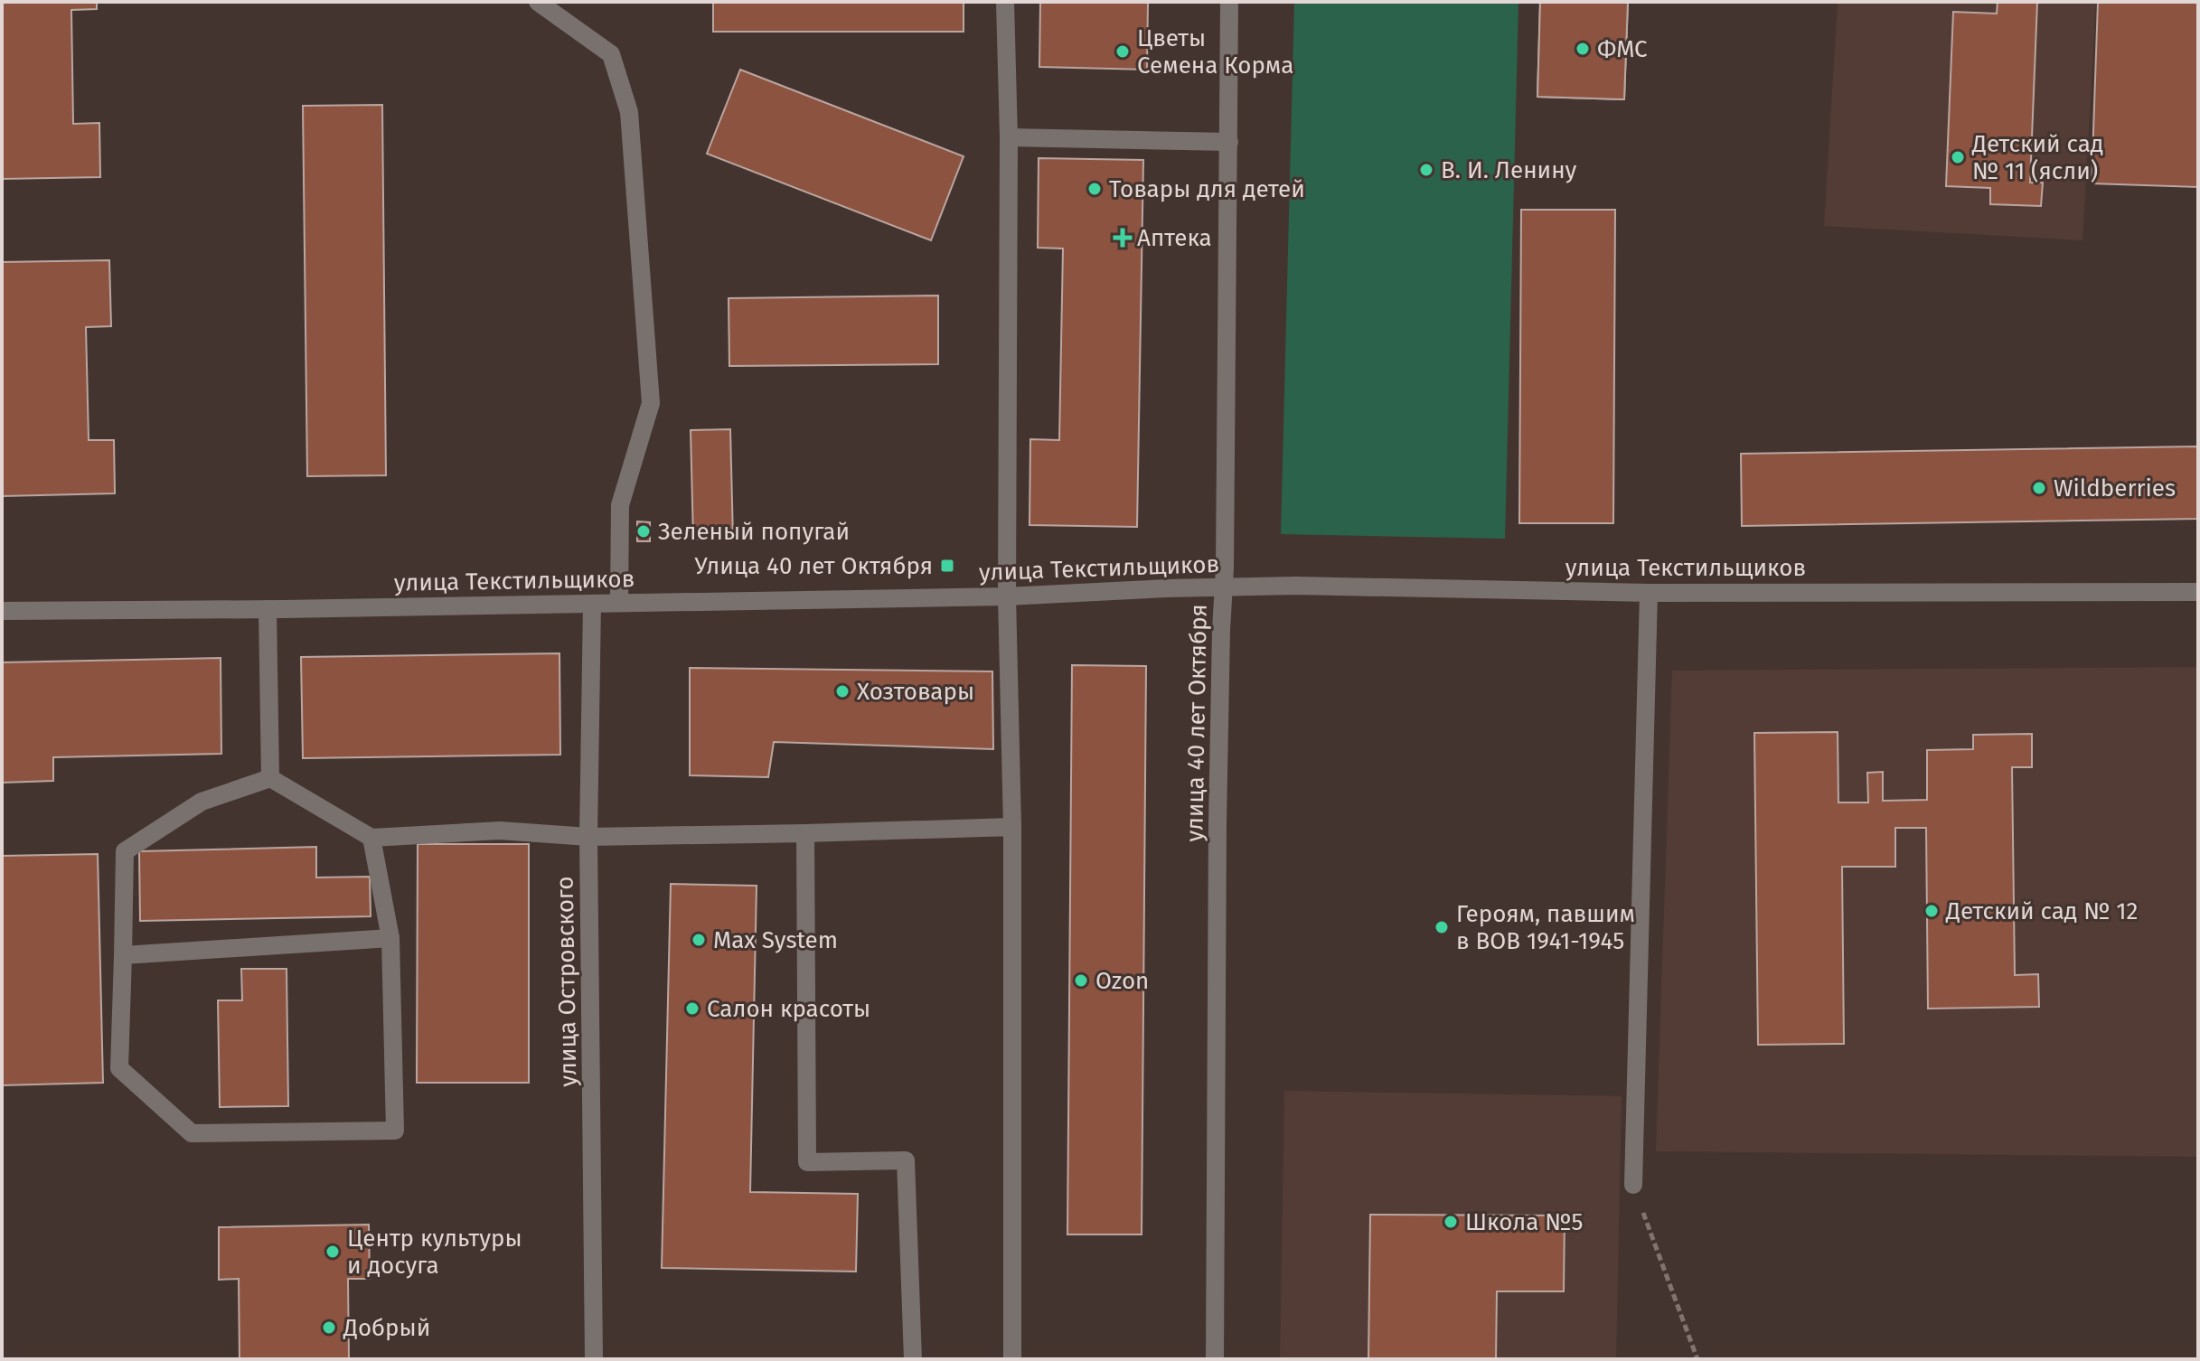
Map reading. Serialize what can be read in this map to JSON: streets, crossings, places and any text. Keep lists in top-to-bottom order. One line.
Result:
{"streets":{"street":["улица Текстильщиков","улица 40 лет Октября","улица Островского"]},"crossings":[["улица Текстильщиков","улица 40 лет Октября"],["улица Текстильщиков","улица Островского"]],"places":{"other":["ФМС","Цветы Семена Корма","Детский сад № 11 (ясли)","В. И. Ленину","Товары для детей","Wildberries","Зеленый попугай","Хозтовары","Детский сад № 12","Героям, павшим в ВОВ 1941-1945","Max System","Ozon","Салон красоты","Школа №5","Центр культуры и досуга","Добрый"],"health":["Аптека"],"transit":["Улица 40 лет Октября"]}}
